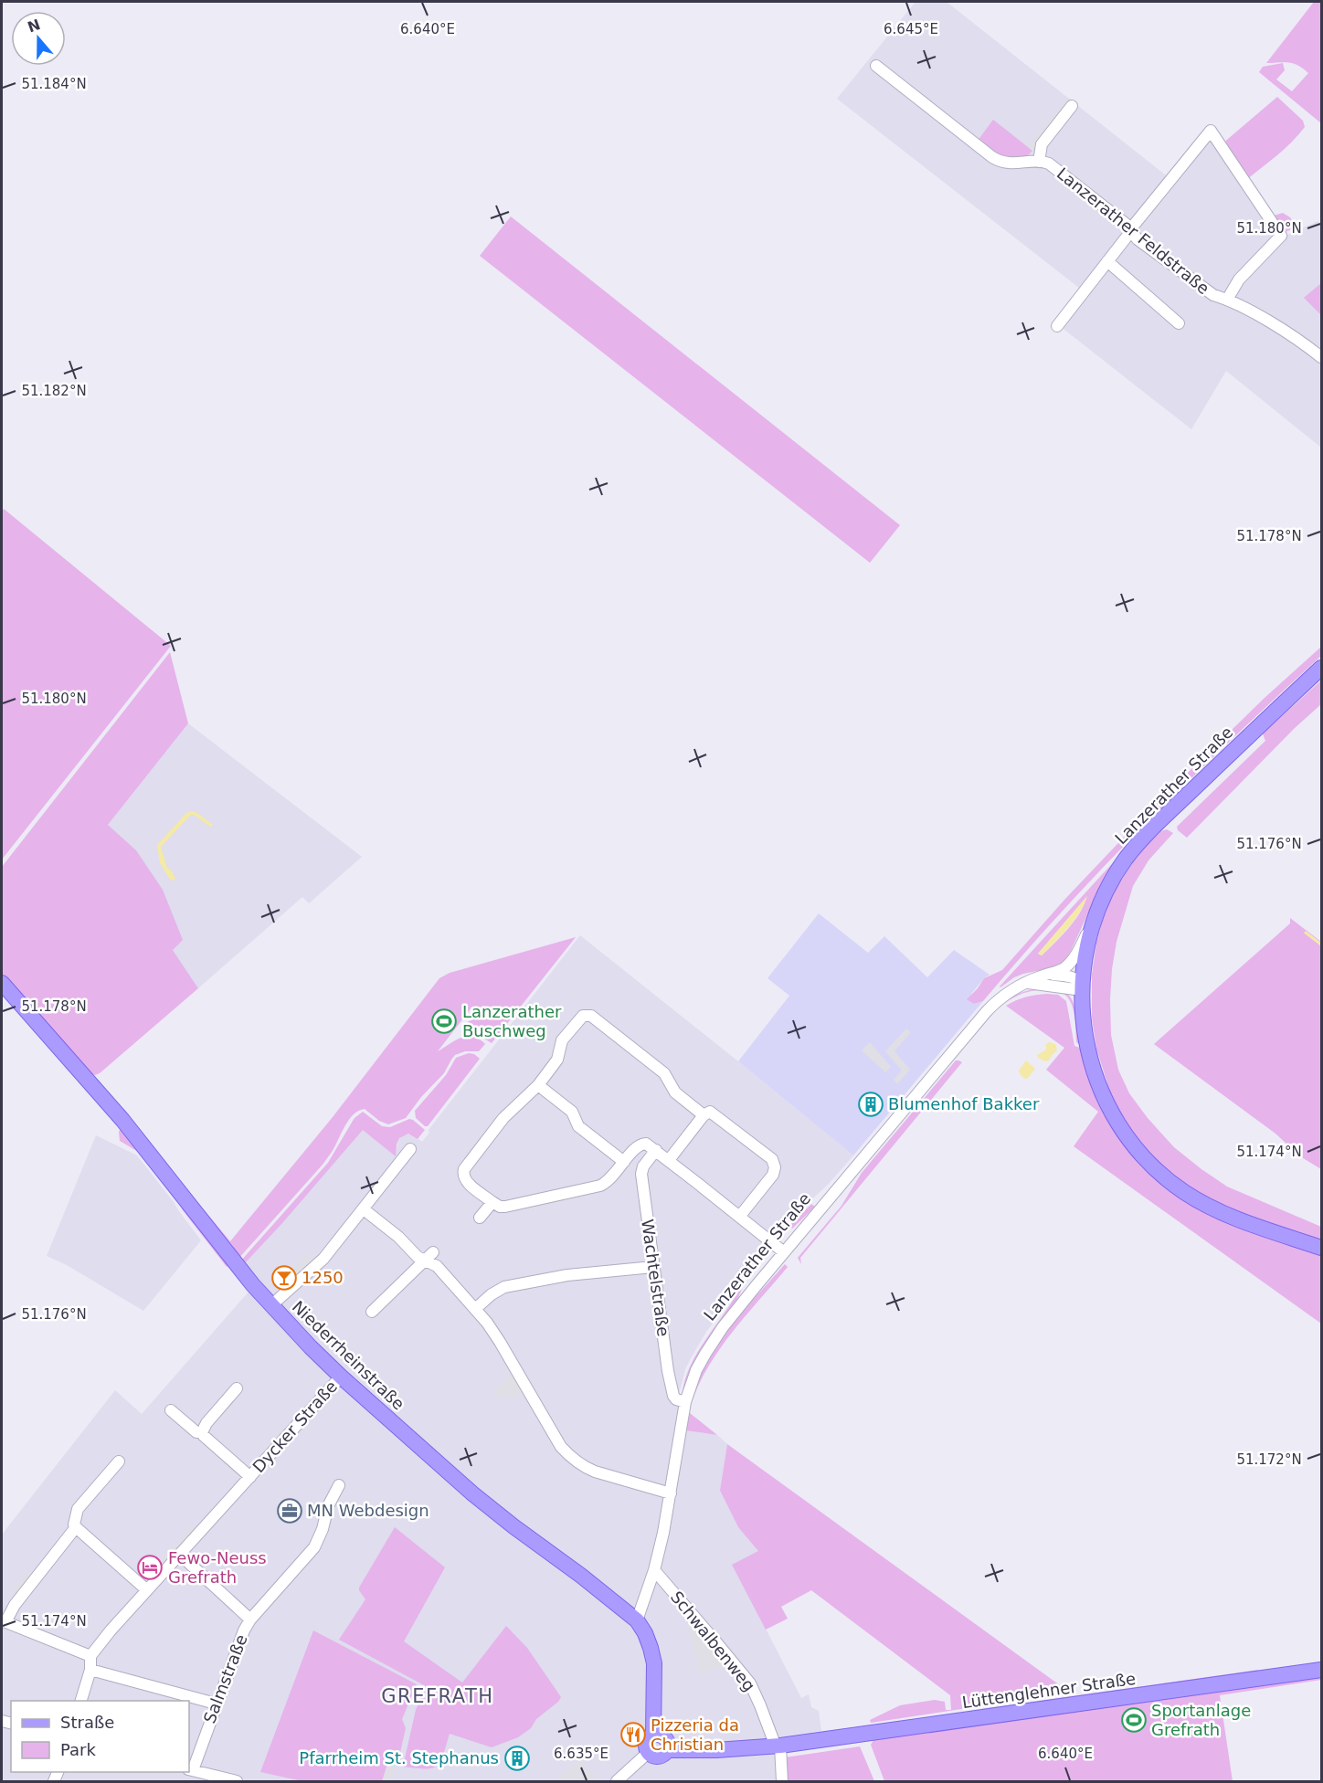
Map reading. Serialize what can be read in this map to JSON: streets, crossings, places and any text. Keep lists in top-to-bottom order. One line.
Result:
{"streets":{"main road":["Lanzerather Straße","Niederrheinstraße","Lüttenglehner Straße"],"street":["Lanzerather Feldstraße","Wachtelstraße","Dycker Straße","Schwalbenweg","Salmstraße"]},"crossings":[["Lanzerather Straße","Wachtelstraße"],["Lanzerather Straße","Niederrheinstraße"],["Lanzerather Straße","Schwalbenweg"],["Niederrheinstraße","Dycker Straße"],["Niederrheinstraße","Lüttenglehner Straße"],["Dycker Straße","Salmstraße"],["Schwalbenweg","Lüttenglehner Straße"]],"districts":["GREFRATH"],"places":{"sports":["Lanzerather Buschweg","Sportanlage Grefrath"],"building":["Blumenhof Bakker","Pfarrheim St. Stephanus"],"bar":["1250"],"office":["MN Webdesign"],"hotel":["Fewo-Neuss Grefrath"],"restaurant":["Pizzeria da Christian"]},"legend":["Straße","Park"],"north":"top","coordinates":["6.640°E","6.645°E","51.184°N","51.180°N","51.182°N","51.178°N","51.176°N","51.174°N","51.172°N","6.635°E"]}
